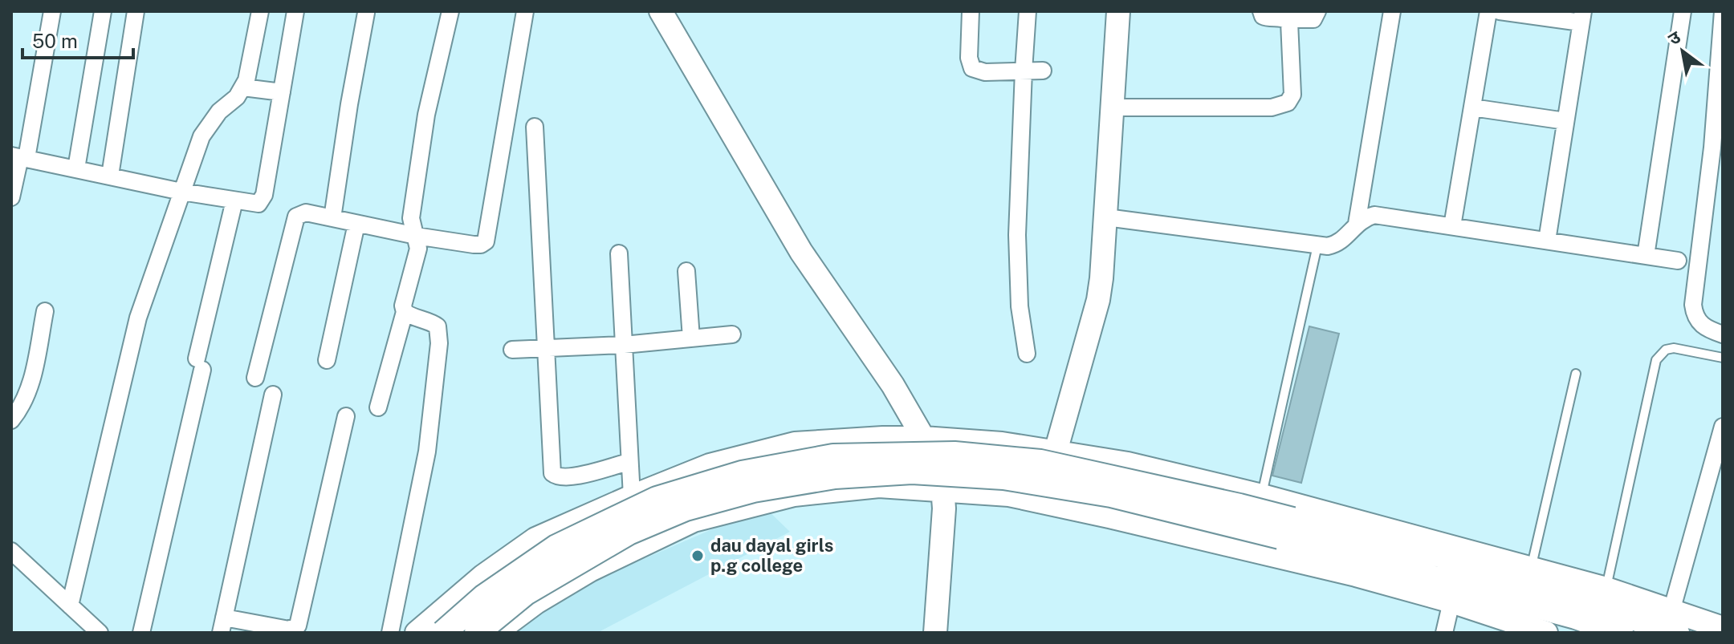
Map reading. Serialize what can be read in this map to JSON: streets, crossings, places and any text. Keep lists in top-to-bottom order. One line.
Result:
{"places":["dau dayal girls p.g college"],"scale_bar":"50 m","north":"top left"}
